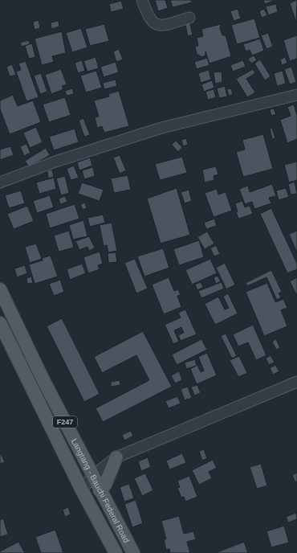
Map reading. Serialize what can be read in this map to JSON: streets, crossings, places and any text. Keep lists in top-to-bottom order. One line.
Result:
{"streets":{"main road":["F247","Langtang - Bauchi Federal Road"]}}
